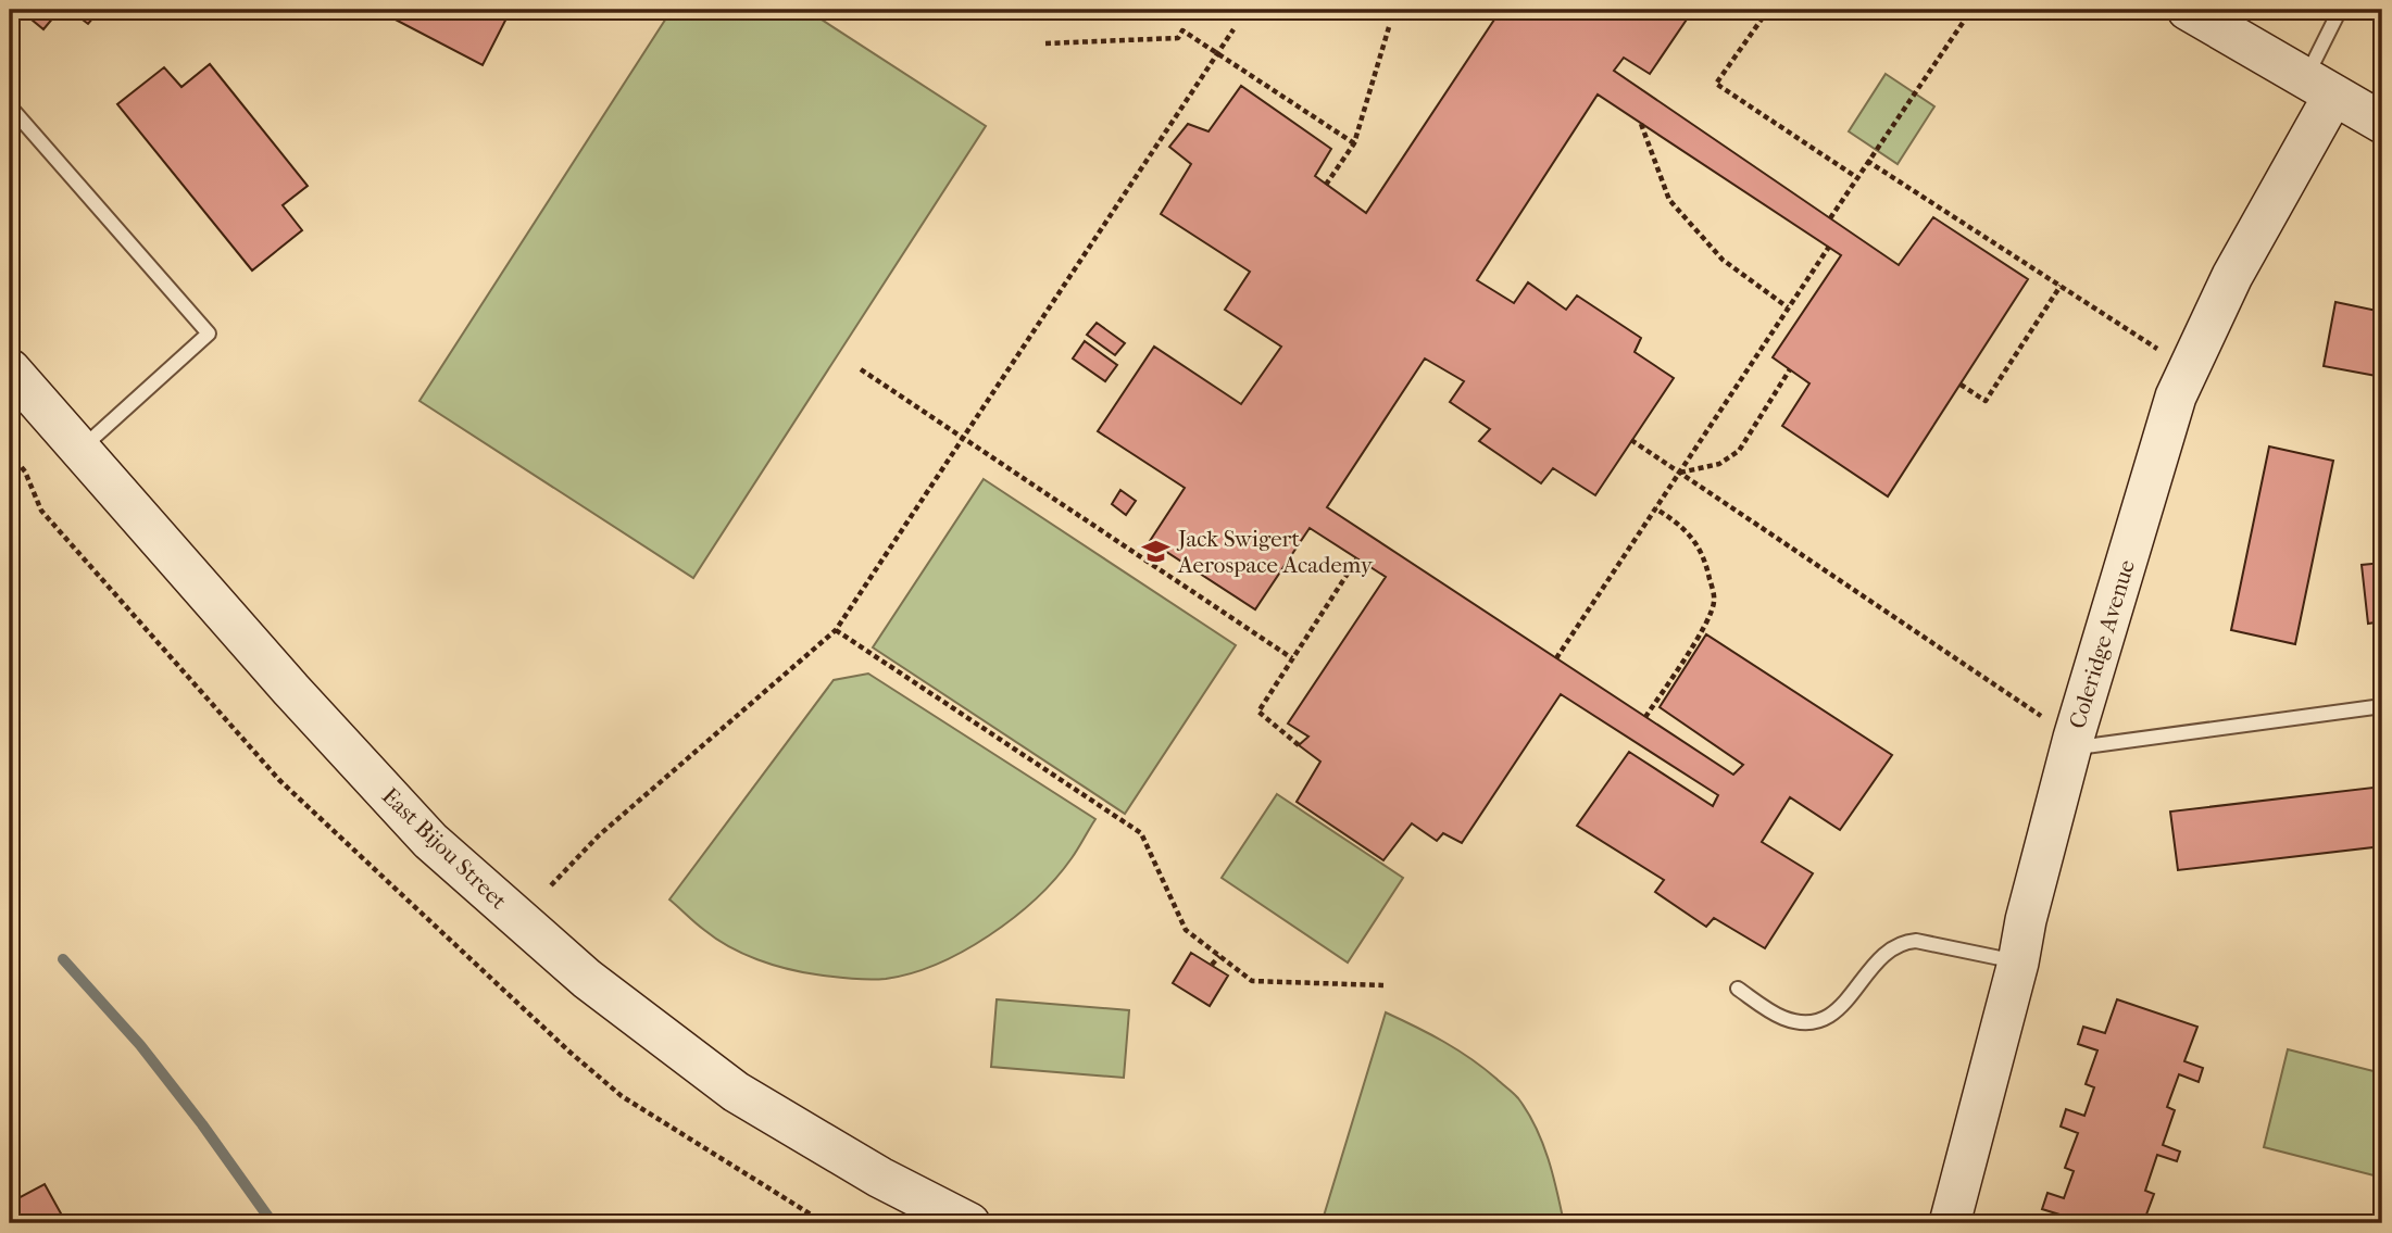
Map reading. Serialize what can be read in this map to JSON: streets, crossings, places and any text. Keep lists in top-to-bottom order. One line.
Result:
{"streets":{"street":["Coleridge Avenue","East Bijou Street"]},"places":{"school or university":["Jack Swigert Aerospace Academy"]}}
